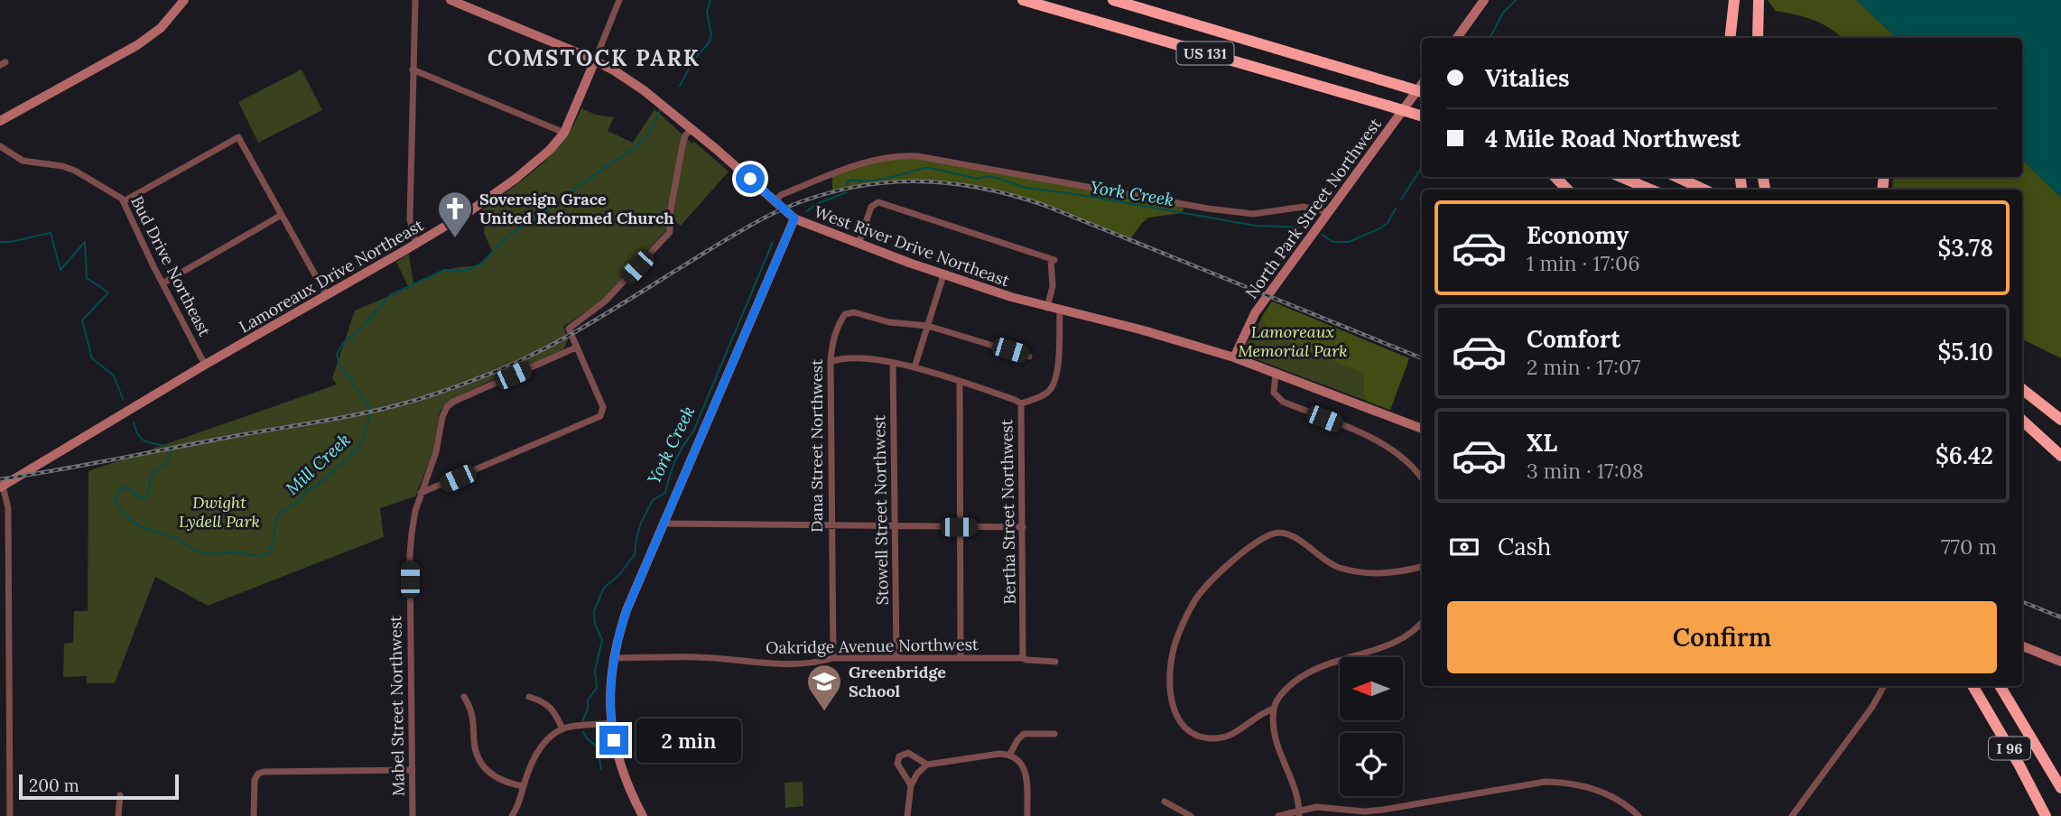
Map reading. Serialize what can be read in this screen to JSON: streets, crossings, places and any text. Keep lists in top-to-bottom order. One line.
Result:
{"streets":{"highway":["US 131","I 96"],"main road":["North Park Street Northwest","West River Drive Northeast","Lamoreaux Drive Northeast"],"street":["Bud Drive Northeast","Dana Street Northwest","Stowell Street Northwest","Bertha Street Northwest","Oakridge Avenue Northwest","Mabel Street Northwest"]},"crossings":[["North Park Street Northwest","West River Drive Northeast"],["West River Drive Northeast","Lamoreaux Drive Northeast"],["West River Drive Northeast","Bertha Street Northwest"],["Bud Drive Northeast","Lamoreaux Drive Northeast"],["Dana Street Northwest","Oakridge Avenue Northwest"],["Stowell Street Northwest","Oakridge Avenue Northwest"],["Bertha Street Northwest","Oakridge Avenue Northwest"]],"districts":["COMSTOCK PARK"],"water":["York Creek","Mill Creek"],"parks":["Lamoreaux Memorial Park","Dwight Lydell Park"],"places":{"church":["Sovereign Grace United Reformed Church"],"school or university":["Greenbridge School"]},"scale_bar":"200 m","north":"left","page":{"banner":["Vitalies","4 Mile Road Northwest"],"list":[{"name":"Economy","note":"1 min · 17:06","value":"$3.78"},{"name":"Comfort","note":"2 min · 17:07","value":"$5.10"},{"name":"XL","note":"3 min · 17:08","value":"$6.42"}],"pay":["Cash","770 m"],"buttons":"Confirm","bubble":"2 min","scale":"200 m"}}
